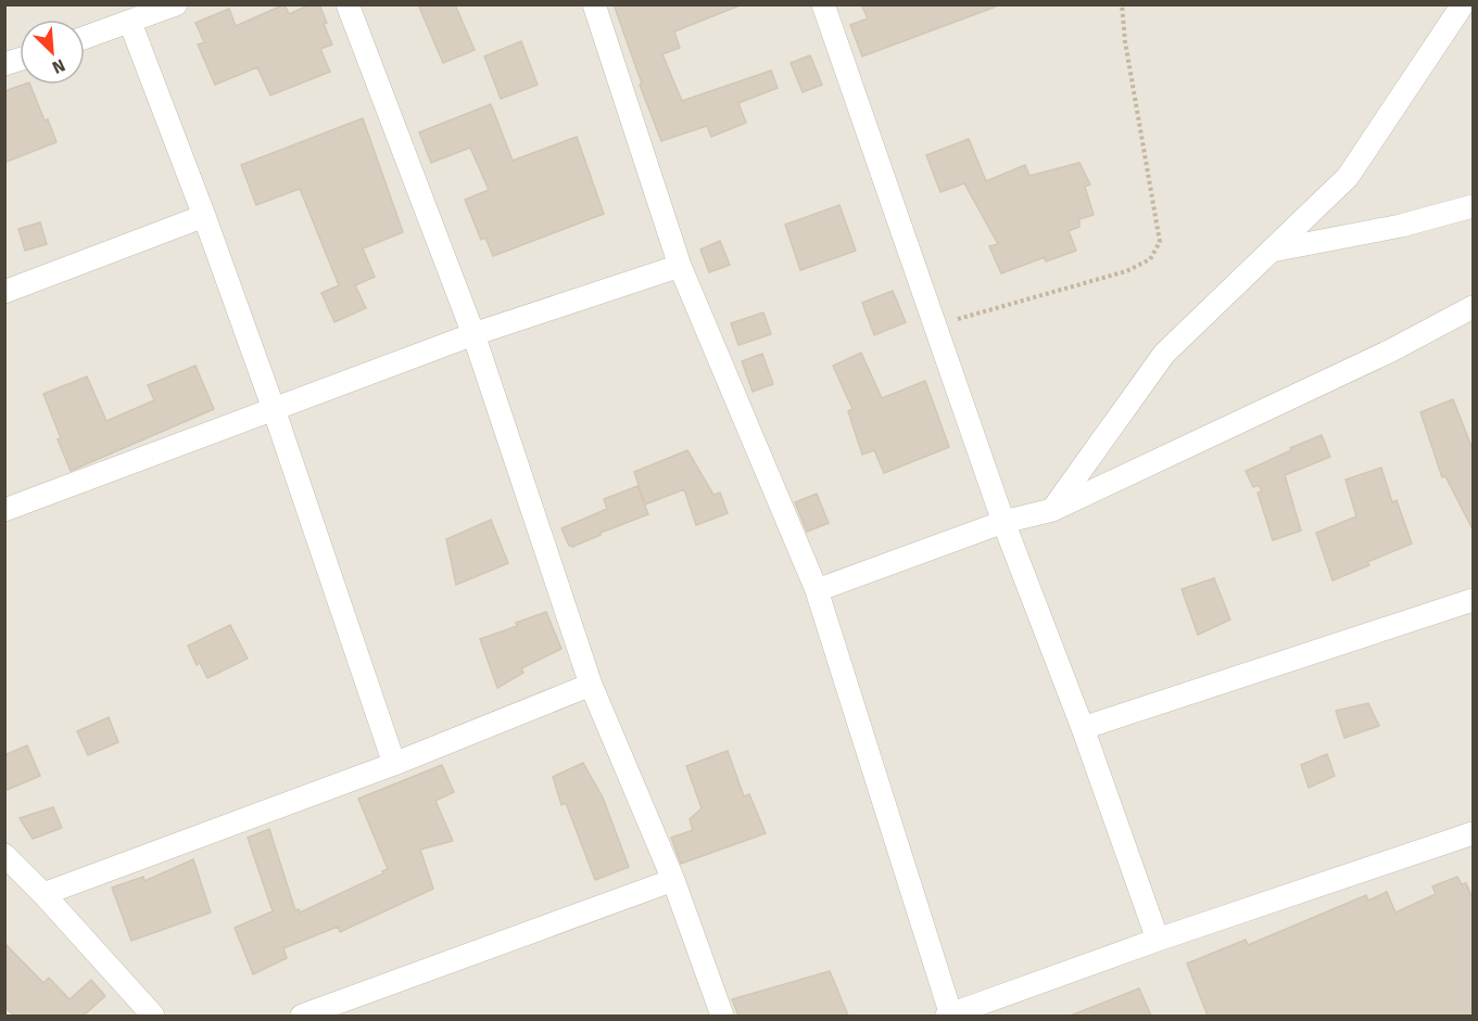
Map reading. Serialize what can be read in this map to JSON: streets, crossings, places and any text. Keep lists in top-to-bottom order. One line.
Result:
{"north":"bottom right"}
